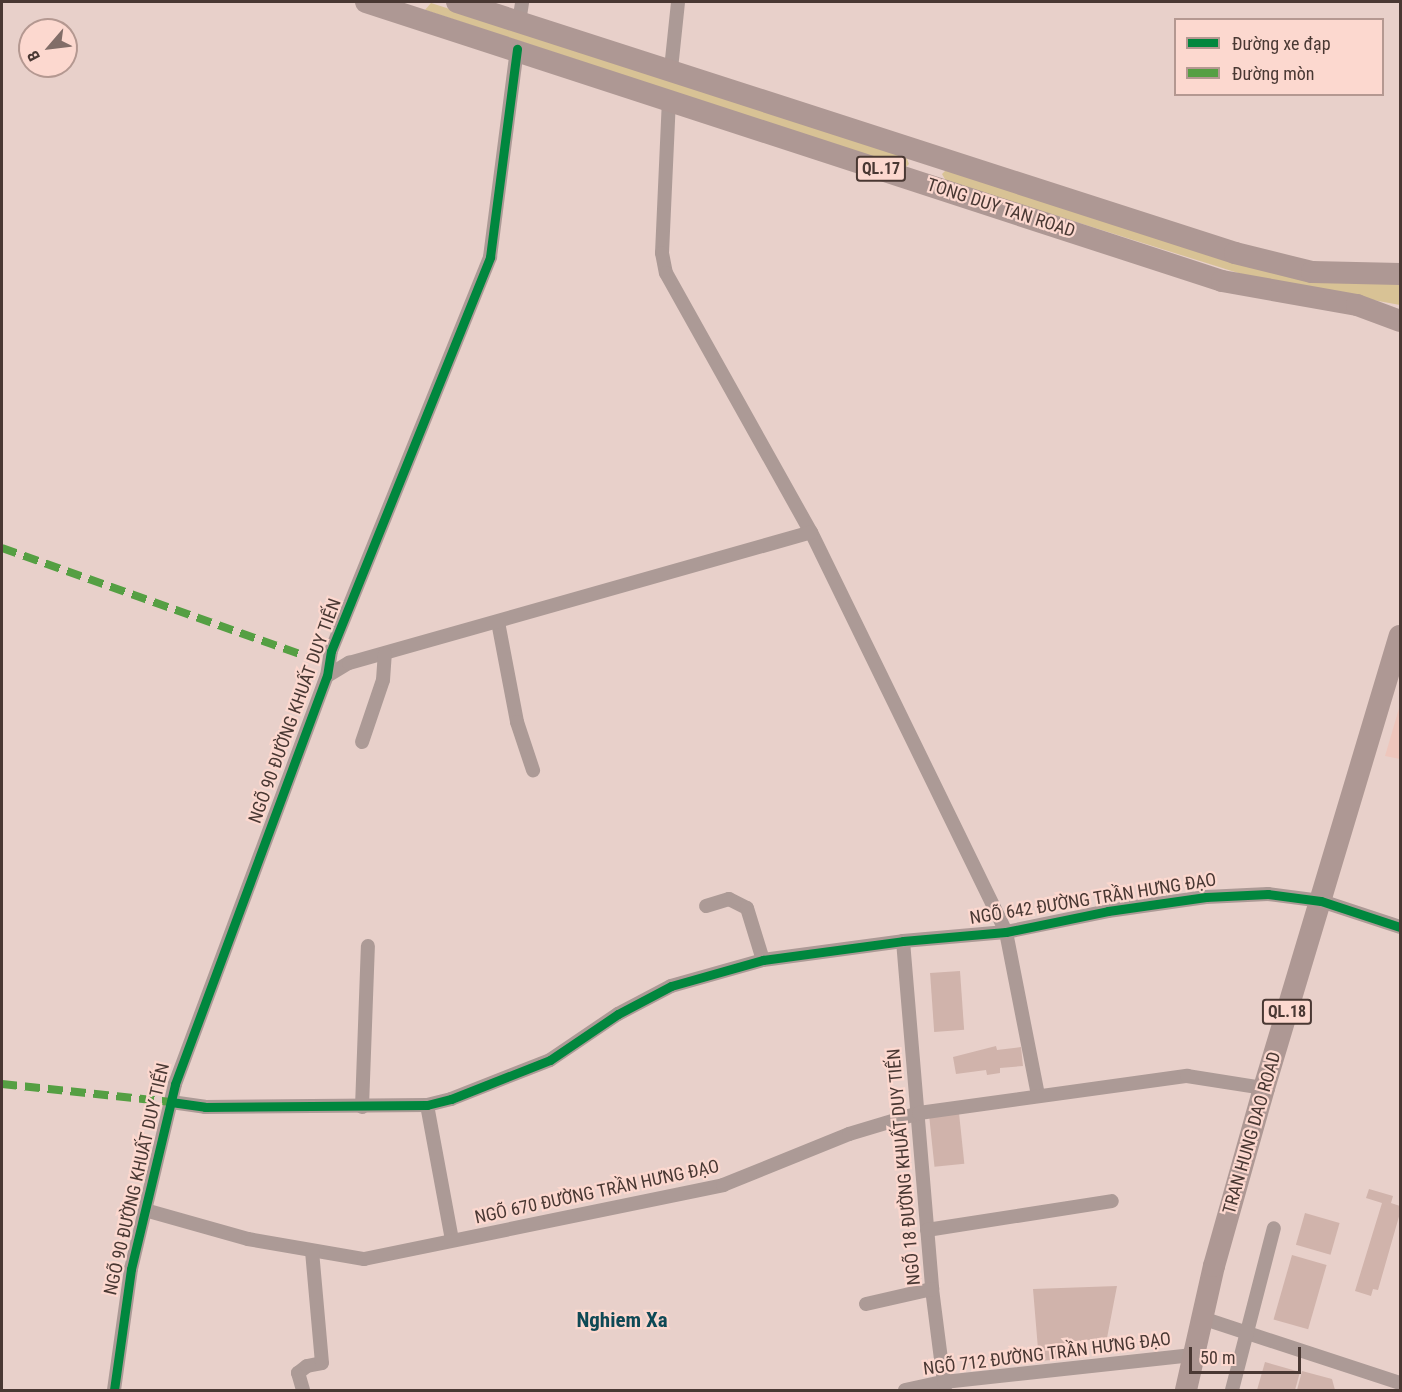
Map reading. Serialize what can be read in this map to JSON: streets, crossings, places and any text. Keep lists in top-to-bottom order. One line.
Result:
{"streets":{"highway":["QL.17","TONG DUY TAN ROAD","QL.18","TRAN HUNG DAO ROAD"],"street":["NGÕ 90 ĐƯỜNG KHUẤT DUY TIẾN","NGÕ 642 ĐƯỜNG TRẦN HƯNG ĐẠO","NGÕ 18 ĐƯỜNG KHUẤT DUY TIẾN","NGÕ 670 ĐƯỜNG TRẦN HƯNG ĐẠO","NGÕ 712 ĐƯỜNG TRẦN HƯNG ĐẠO"]},"crossings":[["TONG DUY TAN ROAD","NGÕ 90 ĐƯỜNG KHUẤT DUY TIẾN"],["NGÕ 90 ĐƯỜNG KHUẤT DUY TIẾN","NGÕ 642 ĐƯỜNG TRẦN HƯNG ĐẠO"],["NGÕ 90 ĐƯỜNG KHUẤT DUY TIẾN","NGÕ 670 ĐƯỜNG TRẦN HƯNG ĐẠO"],["NGÕ 642 ĐƯỜNG TRẦN HƯNG ĐẠO","TRAN HUNG DAO ROAD"],["NGÕ 642 ĐƯỜNG TRẦN HƯNG ĐẠO","NGÕ 18 ĐƯỜNG KHUẤT DUY TIẾN"],["TRAN HUNG DAO ROAD","NGÕ 670 ĐƯỜNG TRẦN HƯNG ĐẠO"],["TRAN HUNG DAO ROAD","NGÕ 712 ĐƯỜNG TRẦN HƯNG ĐẠO"],["NGÕ 18 ĐƯỜNG KHUẤT DUY TIẾN","NGÕ 670 ĐƯỜNG TRẦN HƯNG ĐẠO"],["NGÕ 18 ĐƯỜNG KHUẤT DUY TIẾN","NGÕ 712 ĐƯỜNG TRẦN HƯNG ĐẠO"]],"districts":["Nghiem Xa"],"legend":["Đường xe đạp","Đường mòn"],"scale_bar":"50 m","north":"bottom left"}
